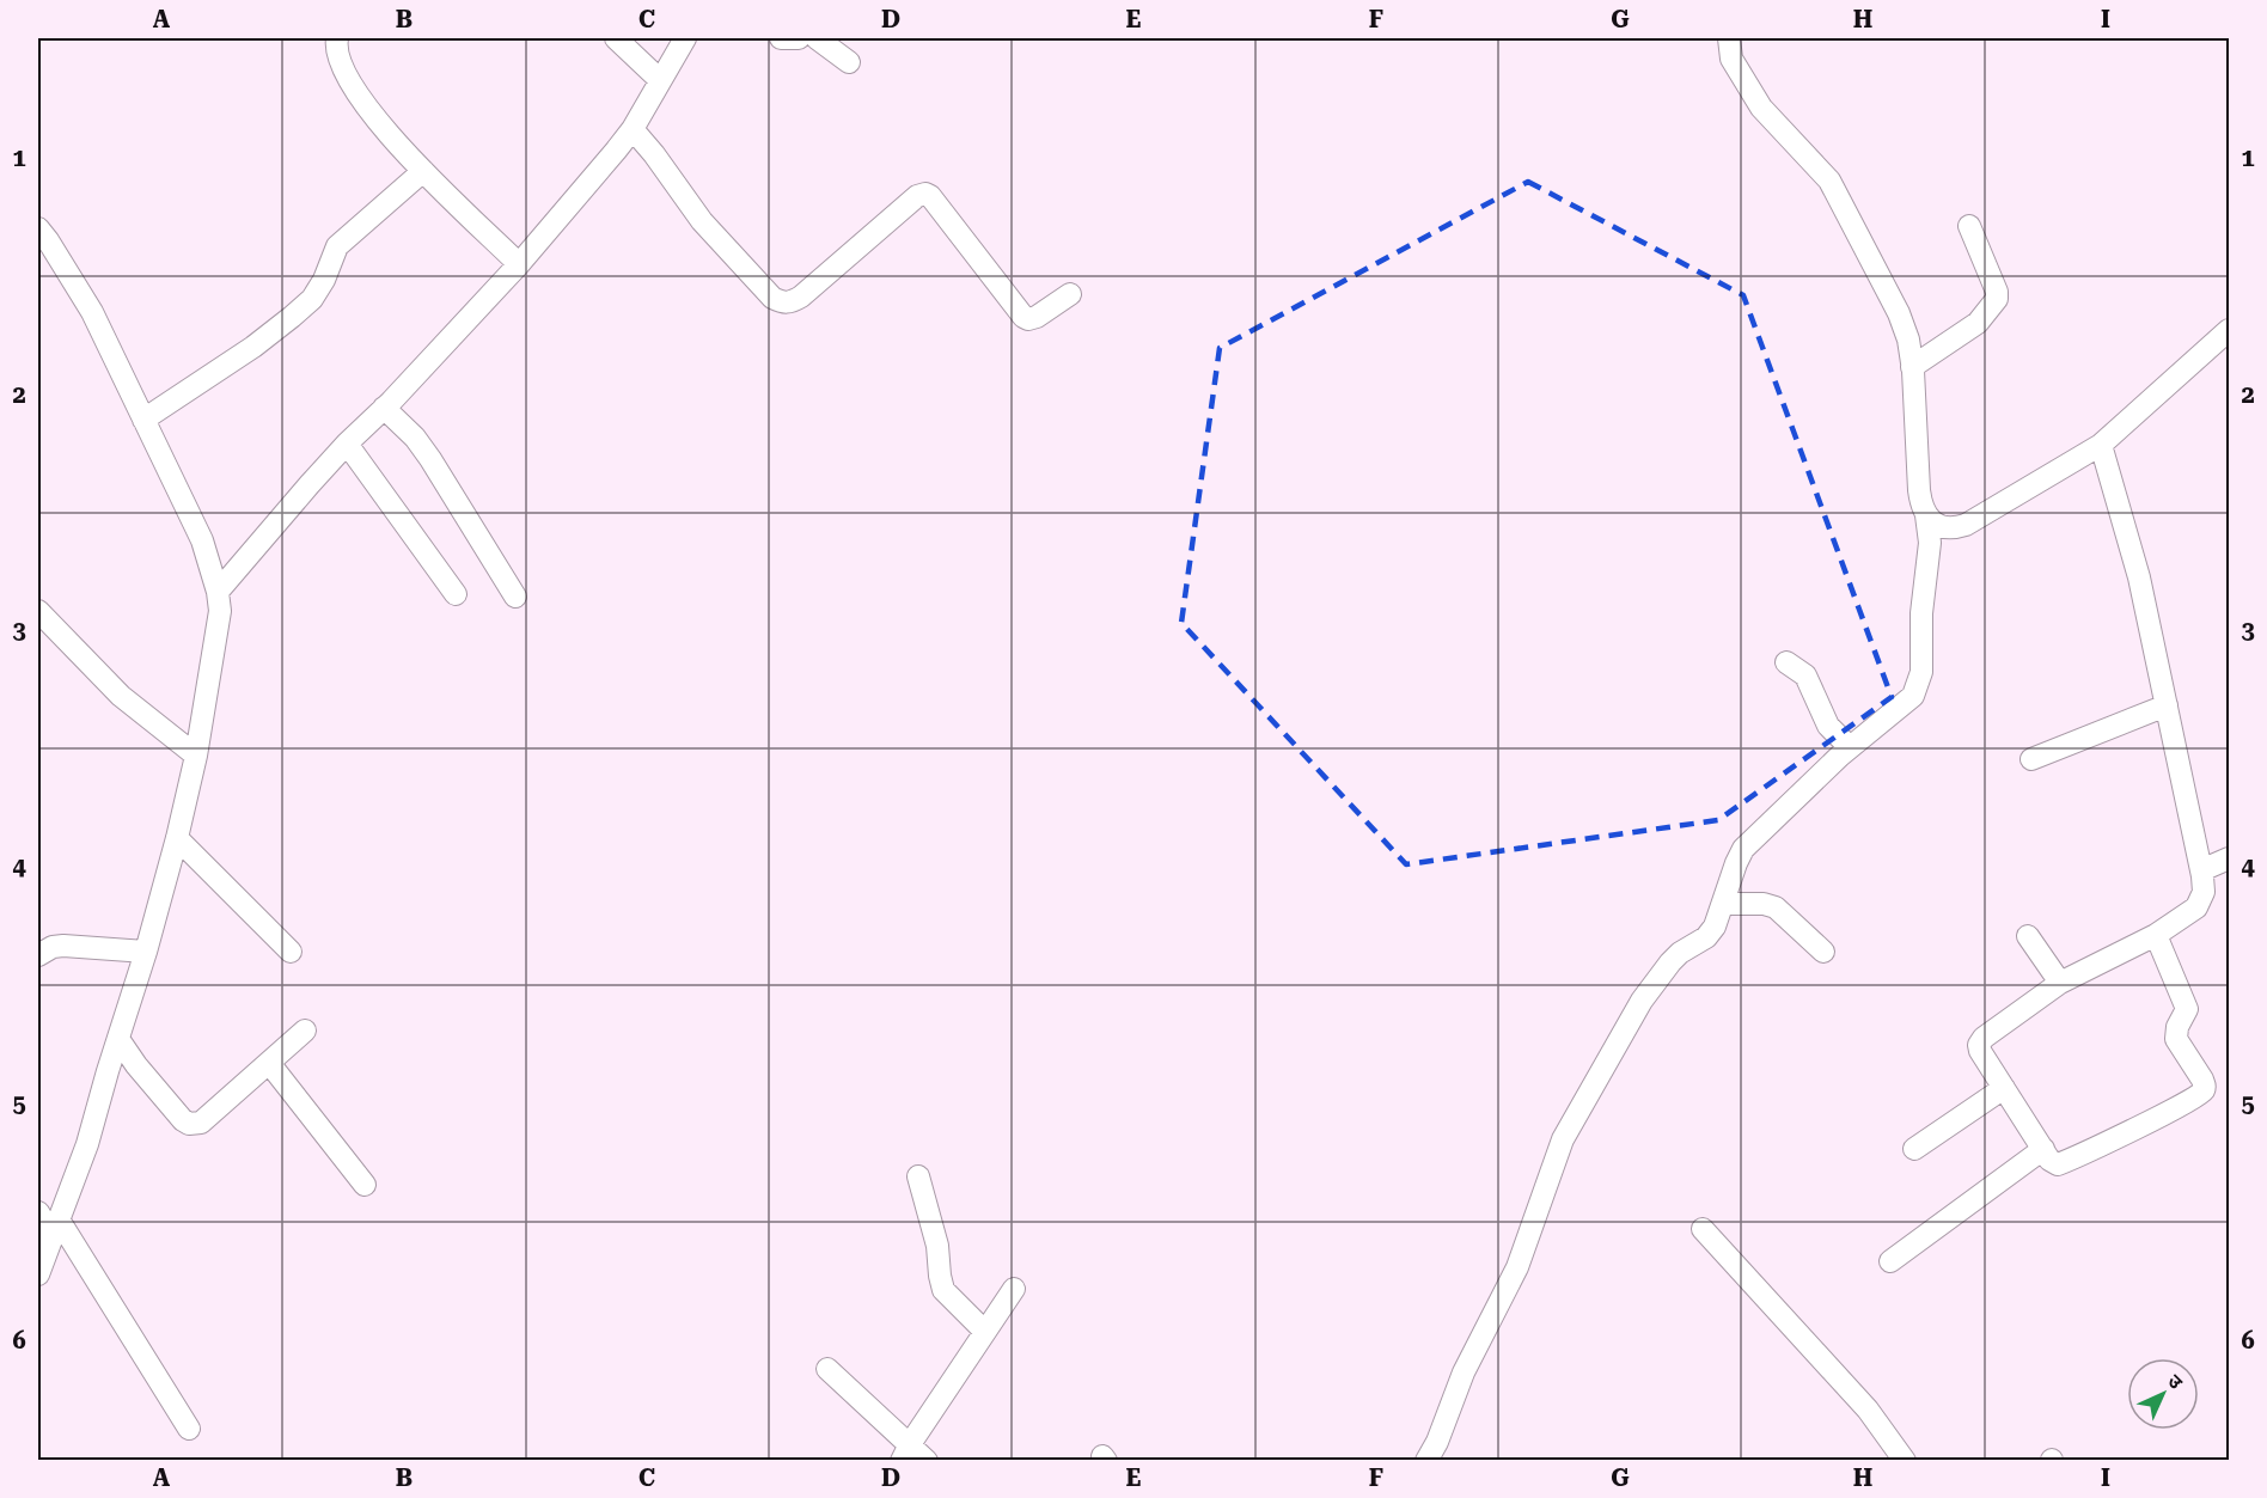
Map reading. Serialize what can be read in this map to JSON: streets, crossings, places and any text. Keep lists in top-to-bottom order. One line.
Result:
{"north":"top right","grid":{"columns":["A","B","C","D","E","F","G","H","I"],"rows":["1","2","3","4","5","6"]}}
